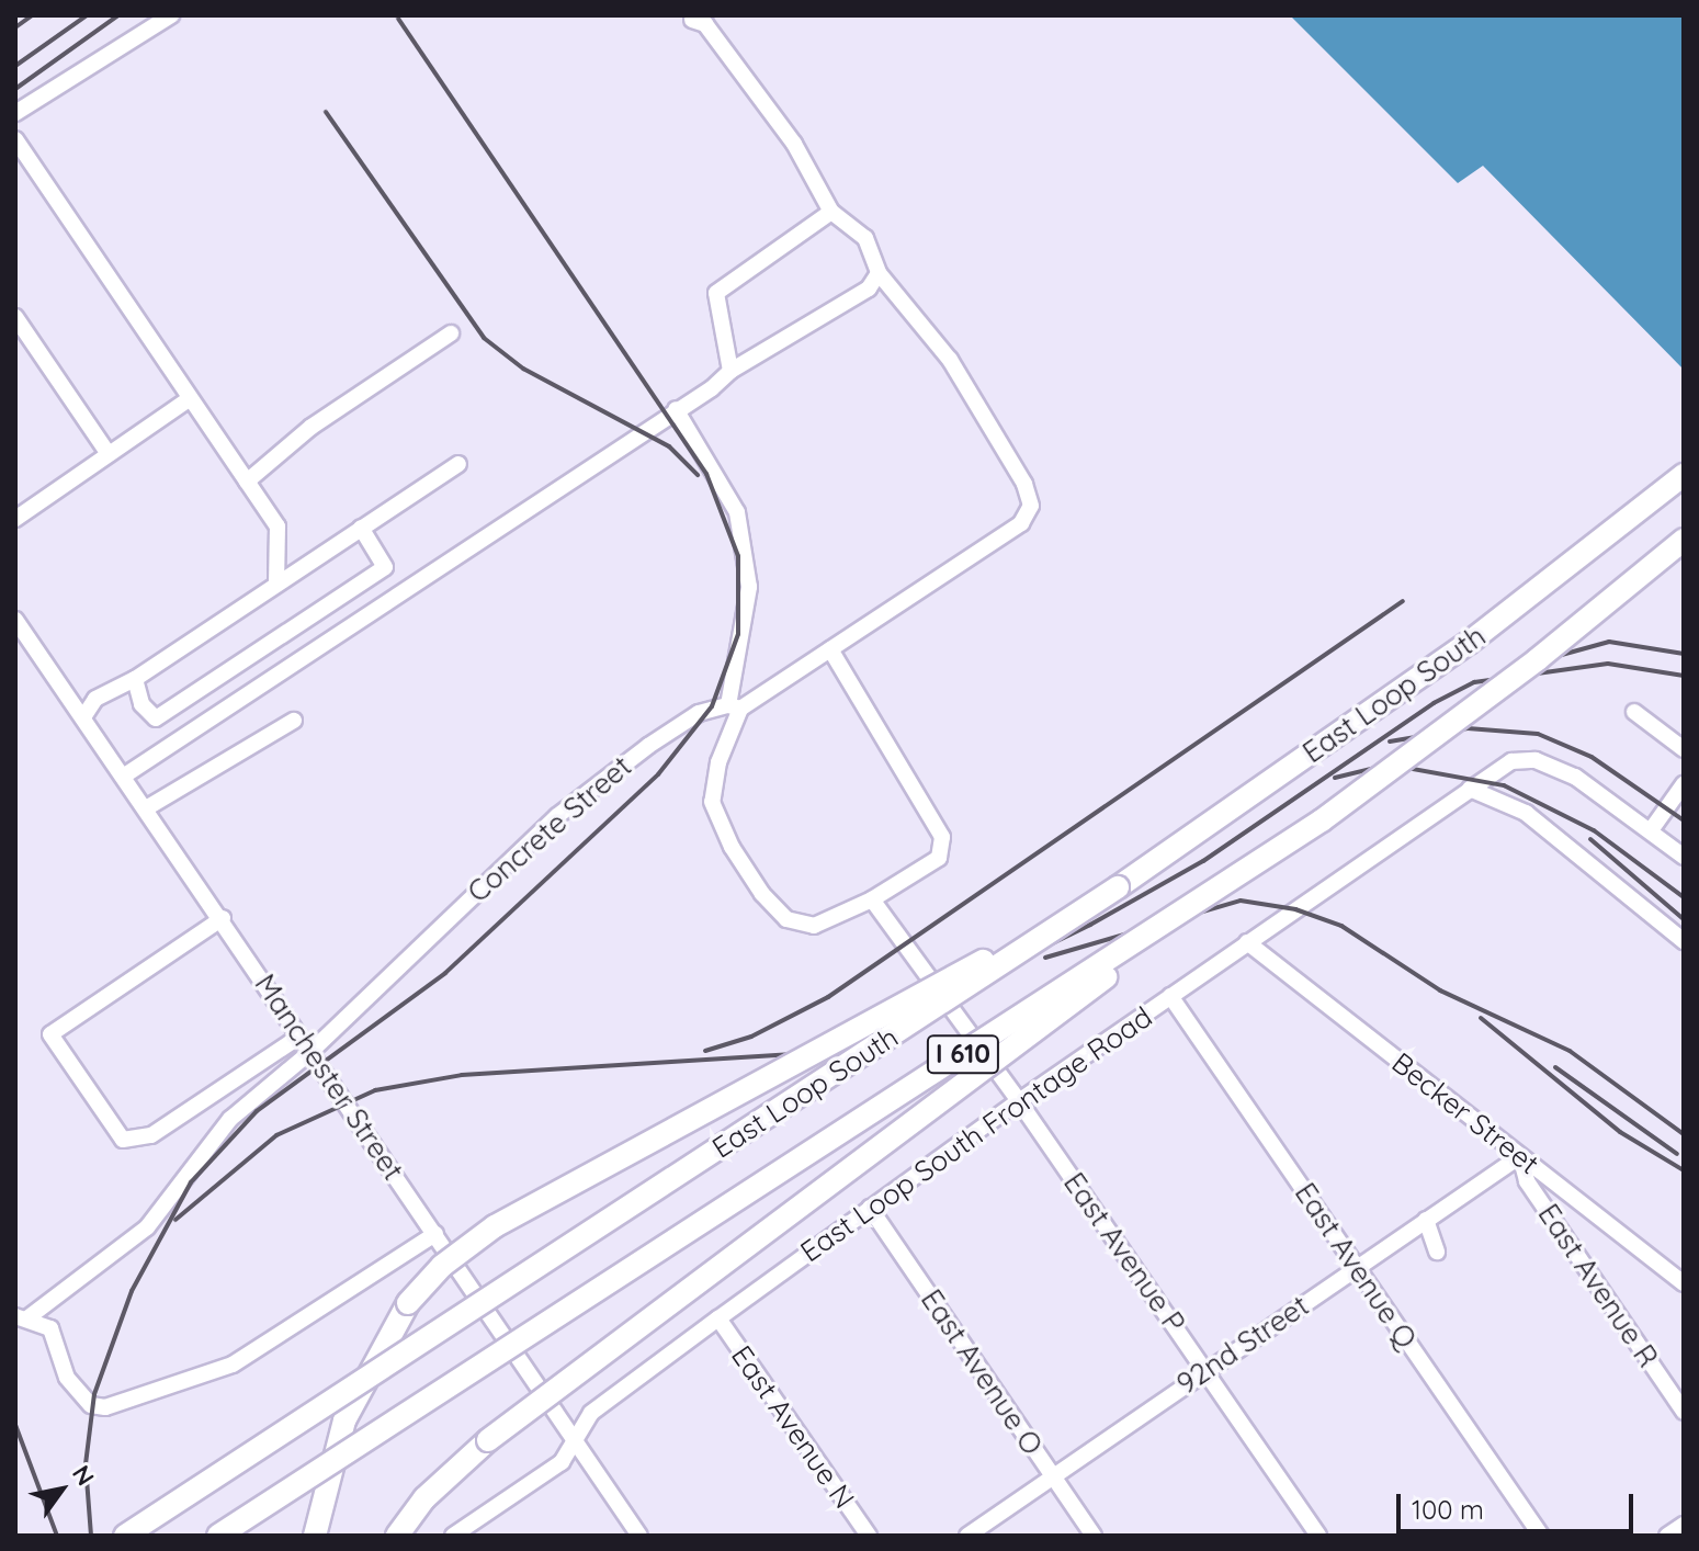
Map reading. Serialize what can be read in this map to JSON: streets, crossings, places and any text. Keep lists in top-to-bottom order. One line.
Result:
{"streets":{"highway":["East Loop South","I 610"],"street":["Concrete Street","Manchester Street","Becker Street","East Loop South Frontage Road","East Avenue P","East Avenue Q","East Avenue R","92nd Street","East Avenue O","East Avenue N"]},"crossings":[["Concrete Street","Manchester Street"],["Concrete Street","East Avenue P"],["Manchester Street","East Loop South Frontage Road"],["Becker Street","East Loop South Frontage Road"],["Becker Street","East Avenue R"],["Becker Street","92nd Street"],["East Loop South Frontage Road","East Avenue P"],["East Loop South Frontage Road","East Avenue Q"],["East Loop South Frontage Road","East Avenue O"],["East Loop South Frontage Road","East Avenue N"],["East Avenue P","92nd Street"],["East Avenue Q","92nd Street"],["East Avenue R","92nd Street"],["92nd Street","East Avenue O"]],"scale_bar":"100 m","north":"top right"}
